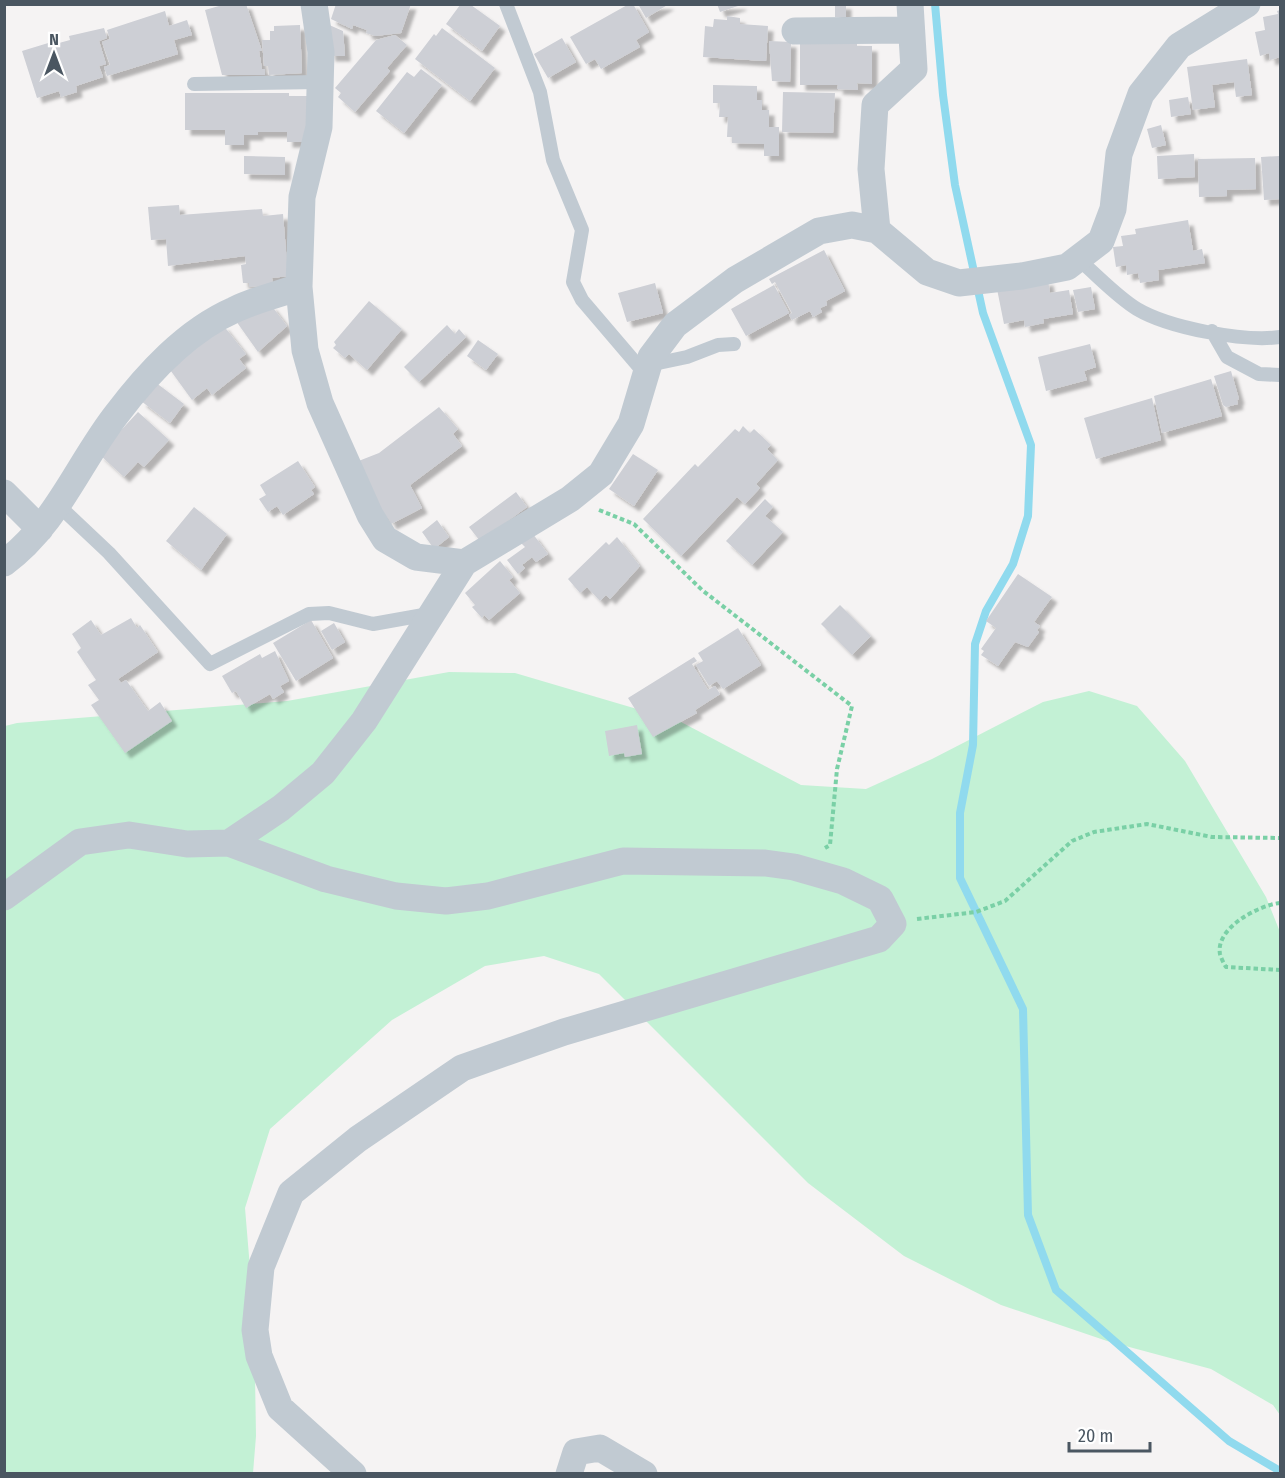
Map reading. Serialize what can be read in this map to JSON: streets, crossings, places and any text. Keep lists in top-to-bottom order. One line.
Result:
{"scale_bar":"20 m","north":"top"}
